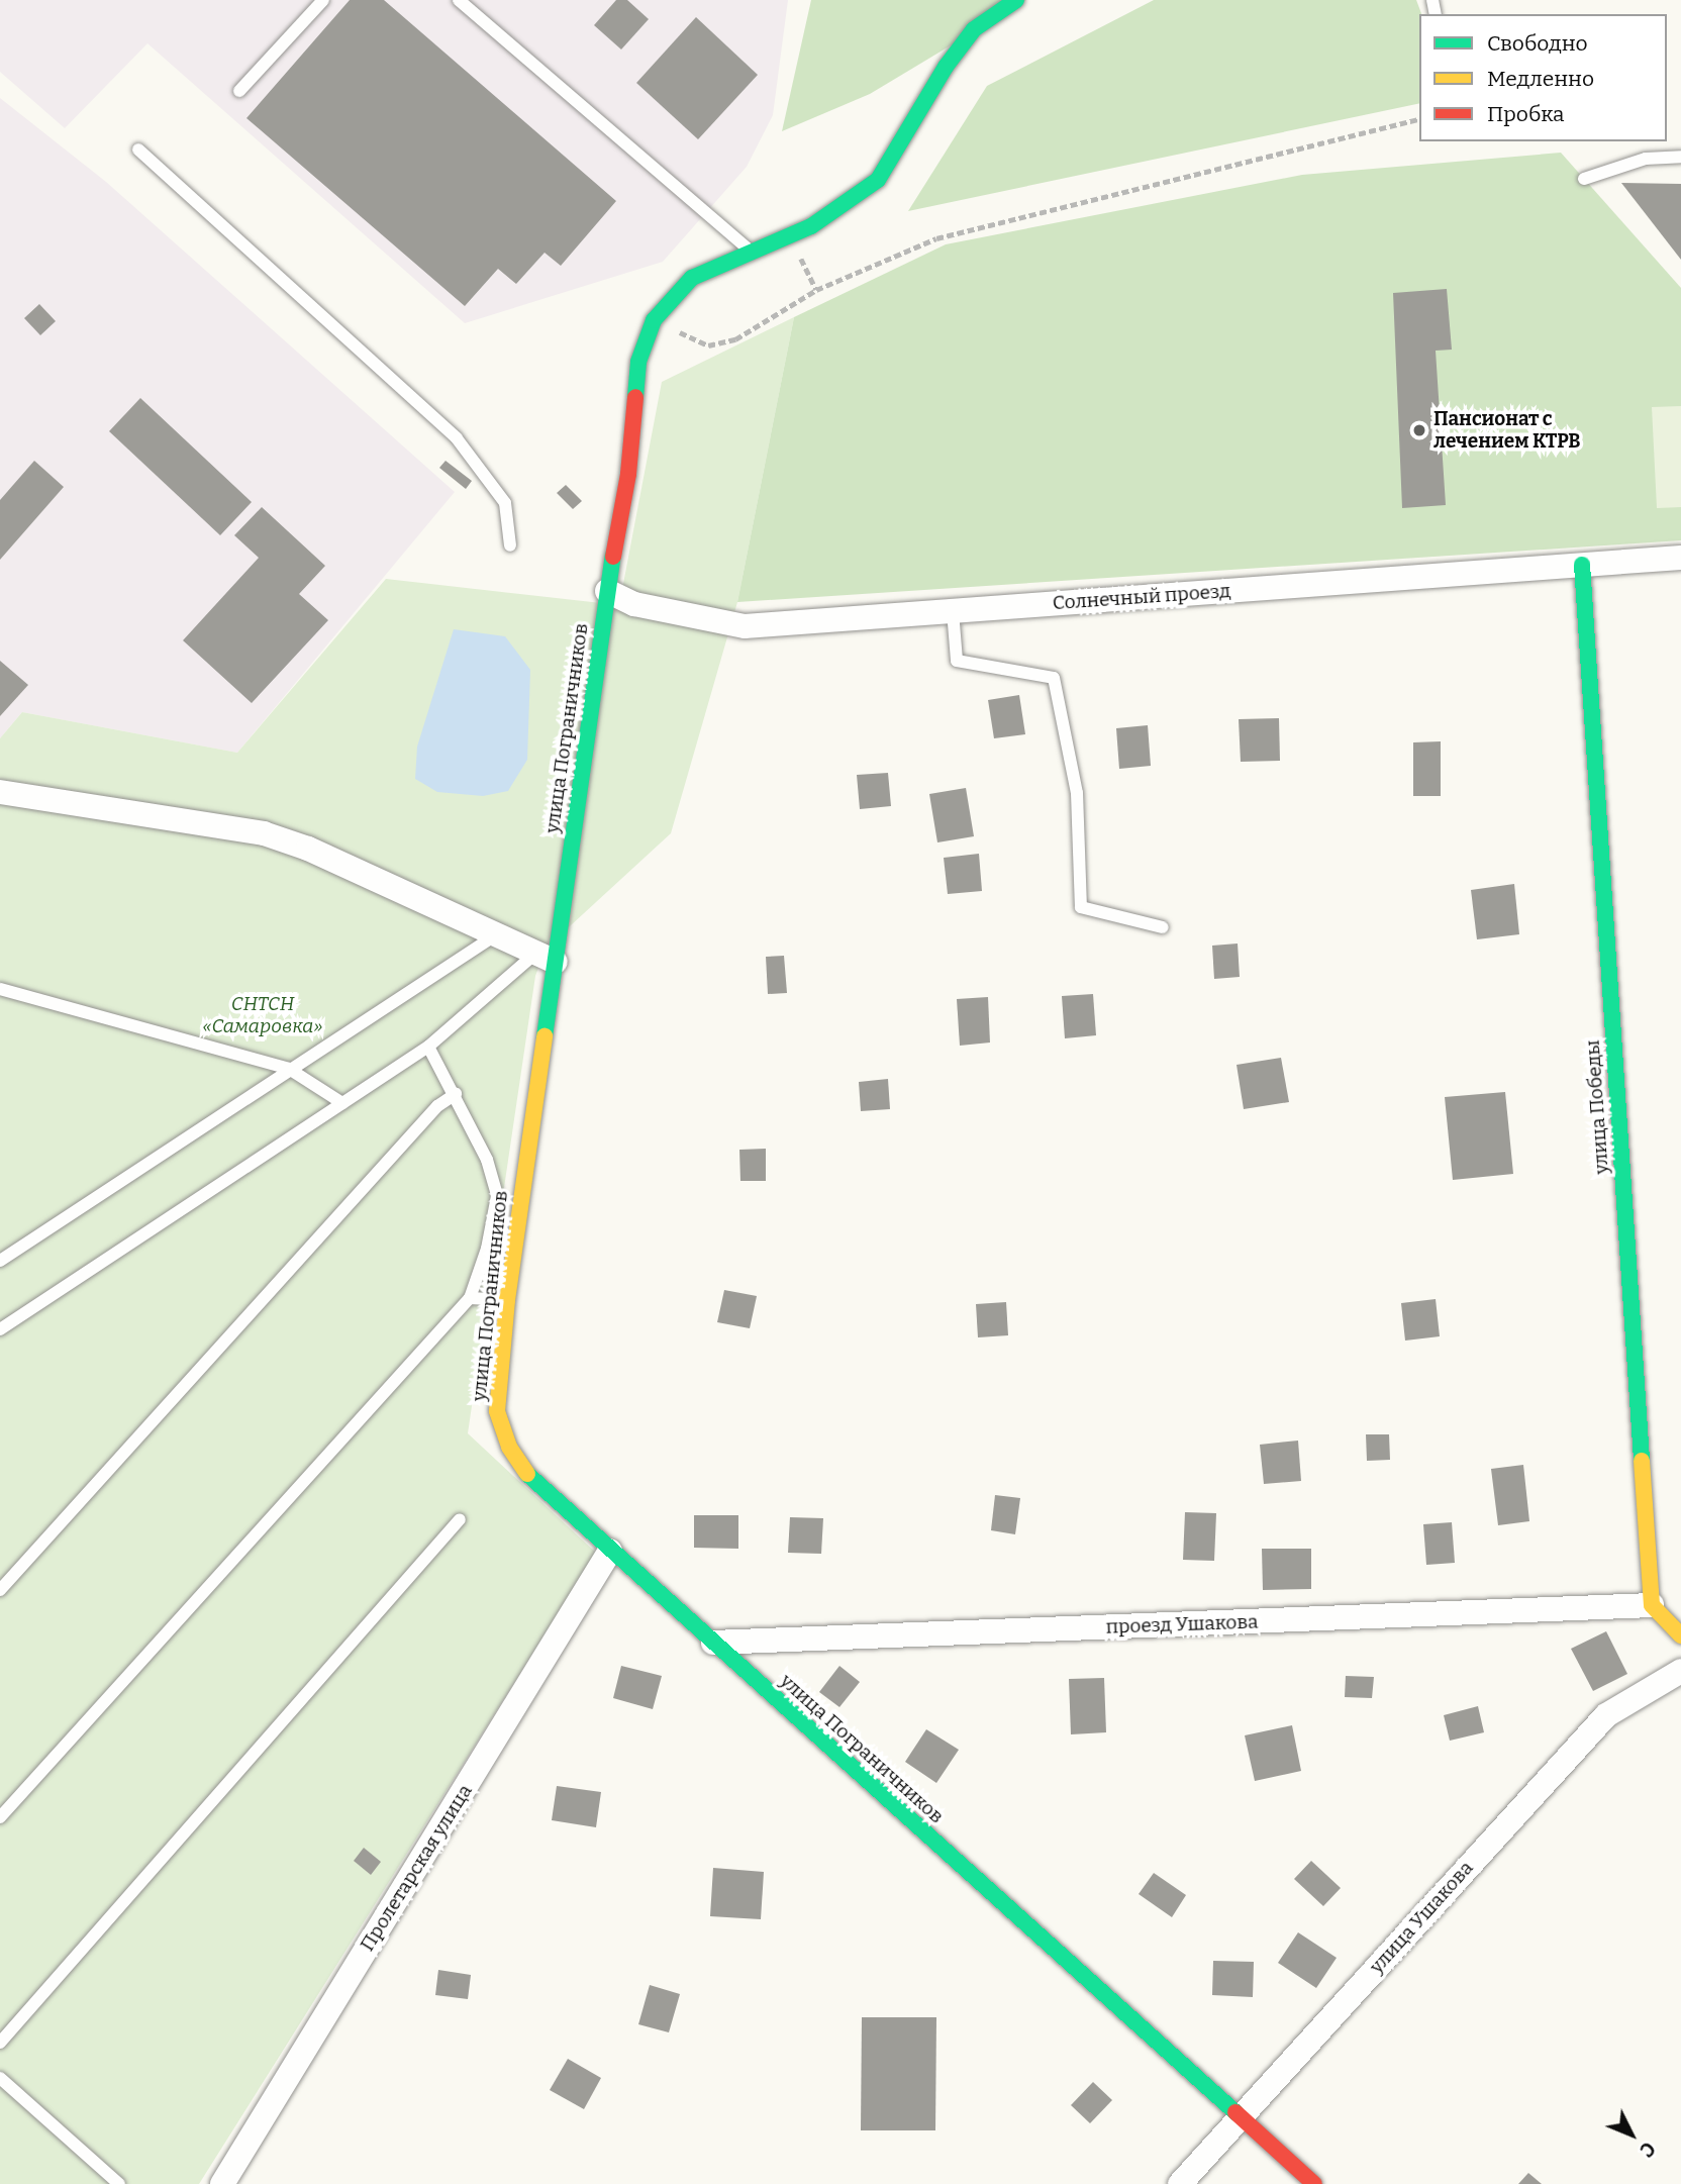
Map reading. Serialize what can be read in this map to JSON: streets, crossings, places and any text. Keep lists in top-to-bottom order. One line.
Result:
{"streets":{"street":["Солнечный проезд","улица Пограничников","улица Победы","проезд Ушакова","Пролетарская улица","улица Ушакова"]},"crossings":[["Солнечный проезд","улица Пограничников"],["Солнечный проезд","улица Победы"],["улица Пограничников","проезд Ушакова"],["улица Пограничников","Пролетарская улица"],["улица Пограничников","улица Ушакова"],["улица Победы","проезд Ушакова"]],"parks":["СНТСН «Самаровка»"],"places":["Пансионат с лечением КТРВ"],"legend":["Свободно","Медленно","Пробка"],"north":"bottom right"}
